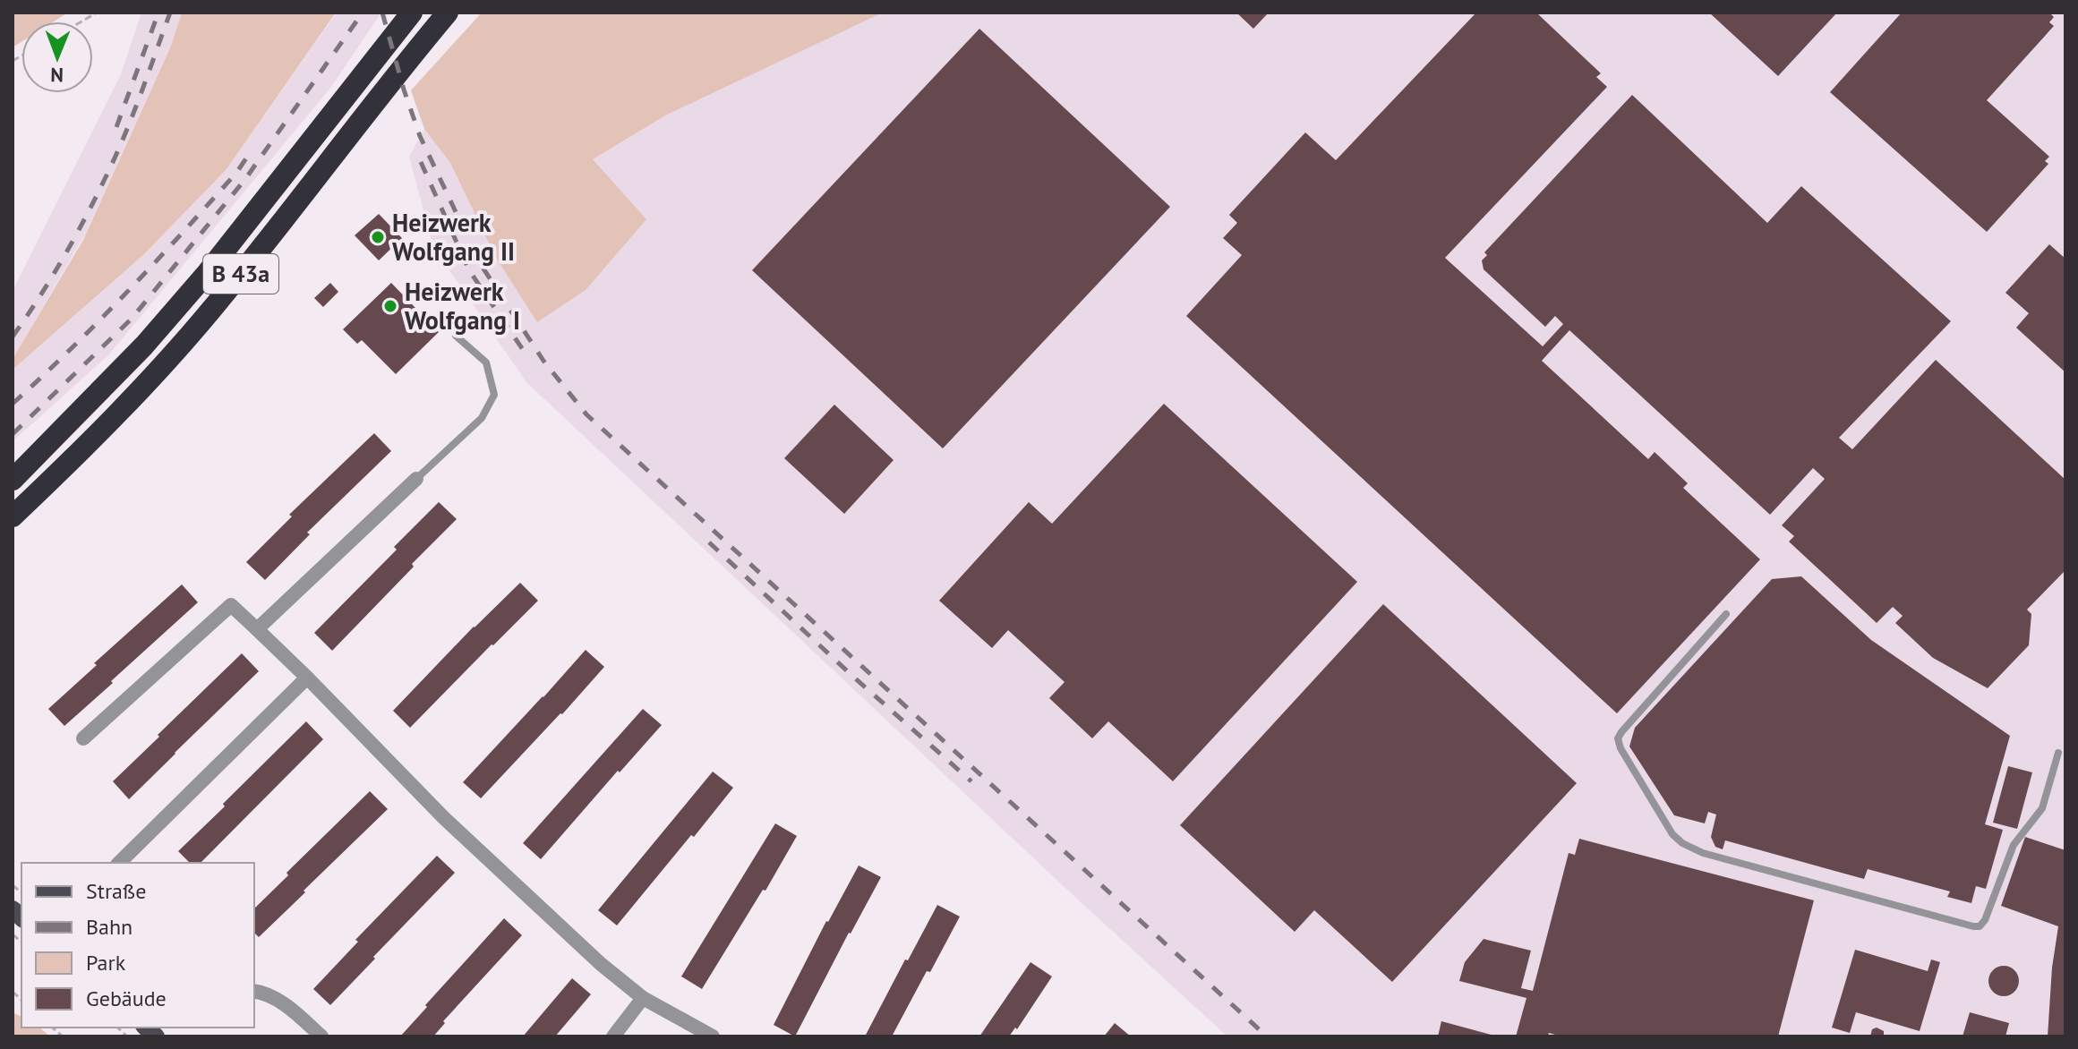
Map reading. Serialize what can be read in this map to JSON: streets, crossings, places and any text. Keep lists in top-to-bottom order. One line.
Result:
{"streets":{"highway":["B 43a"]},"places":["Heizwerk Wolfgang II","Heizwerk Wolfgang I"],"legend":["Straße","Bahn","Park","Gebäude"],"north":"bottom"}
